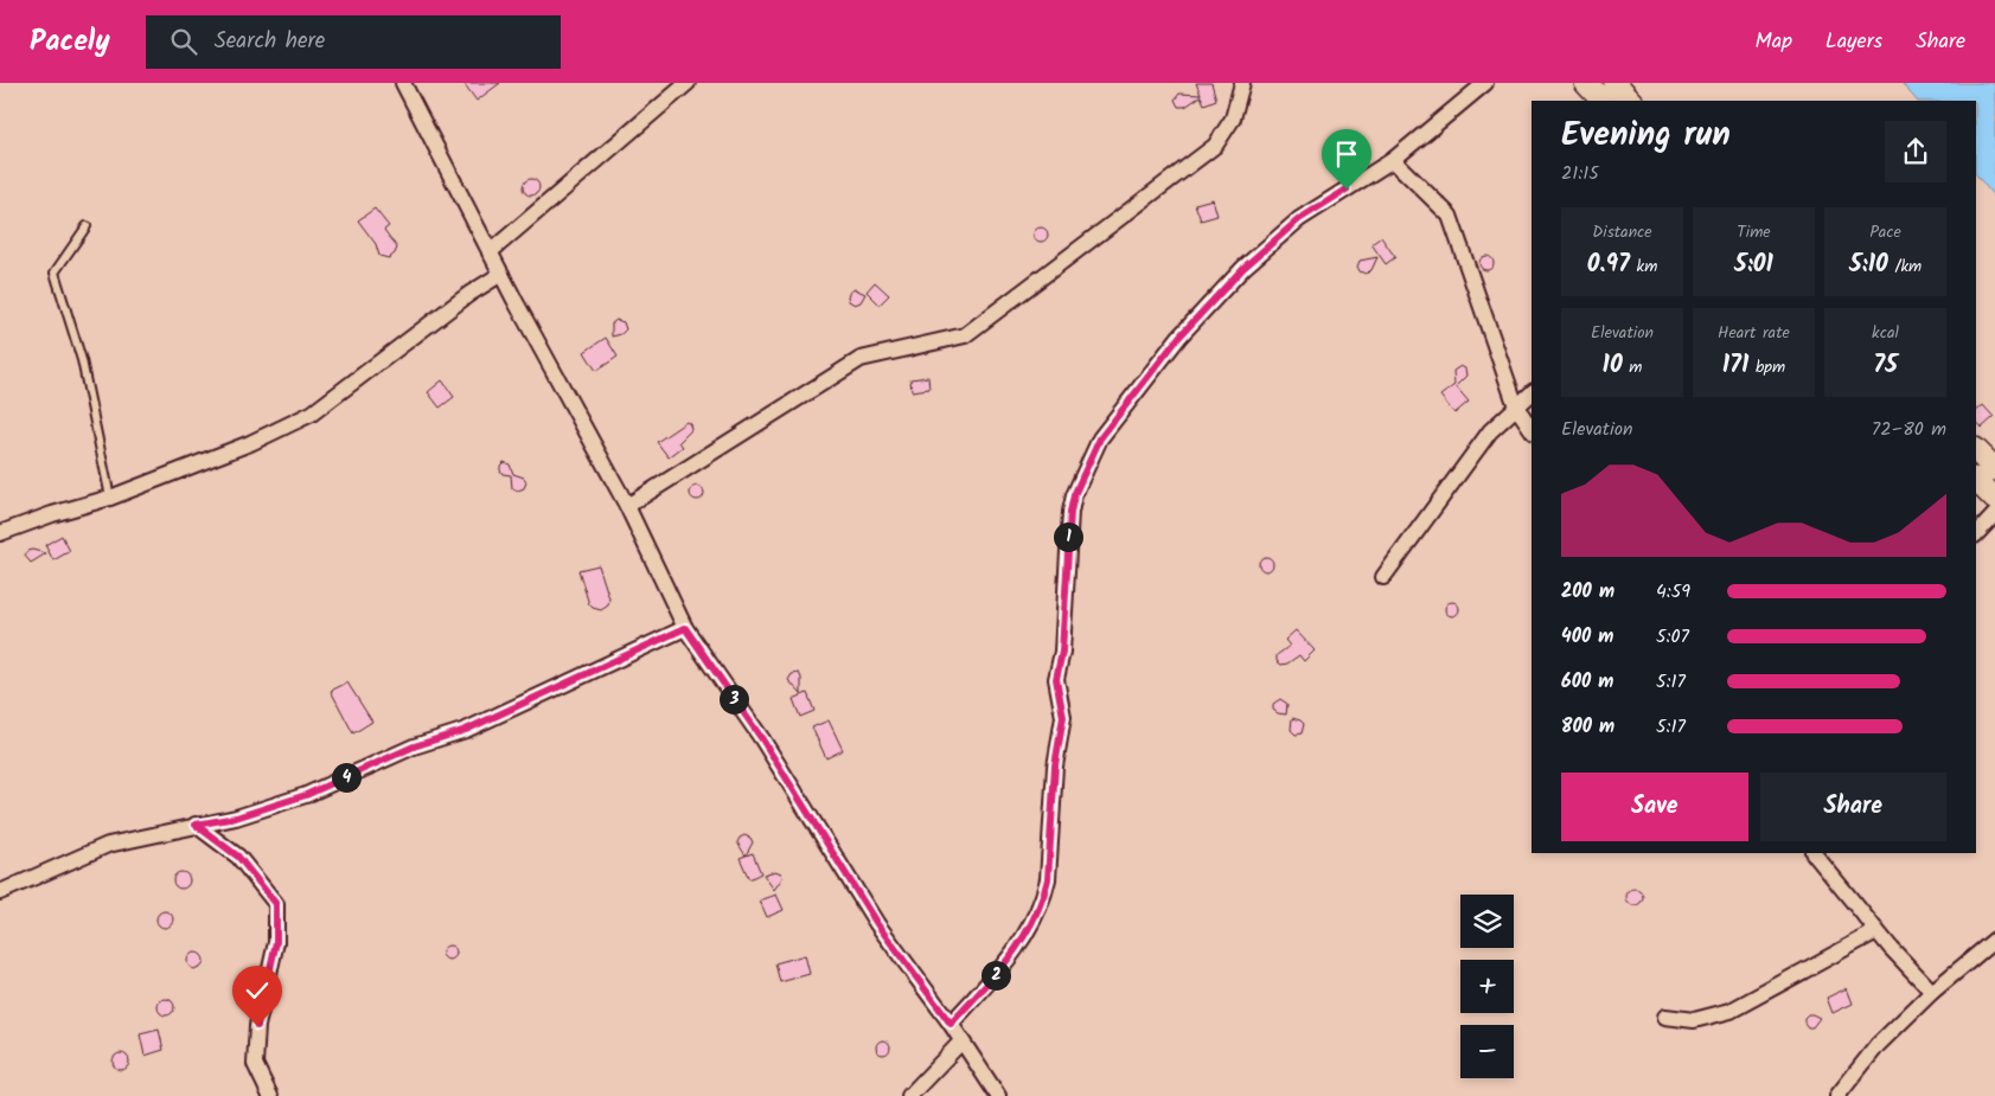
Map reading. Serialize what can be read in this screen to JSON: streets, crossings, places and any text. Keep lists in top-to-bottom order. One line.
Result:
{"page":{"header":"Pacely","search":"Search here","nav":["Map","Layers","Share"],"heading":["Evening run","21:15"],"stats":[["Distance","0.97 km"],["Time","5:01"],["Pace","5:10 /km"],["Elevation","10 m"],["Heart rate","171 bpm"],["kcal","75"]],"chart":["Elevation","72–80 m"],"pins":["1","3","4","2"],"list":[{"name":"200 m","note":"4:59"},{"name":"400 m","note":"5:07"},{"name":"600 m","note":"5:17"},{"name":"800 m","note":"5:17"}],"buttons":["Save","Share"],"map_buttons":["+","−"]}}
